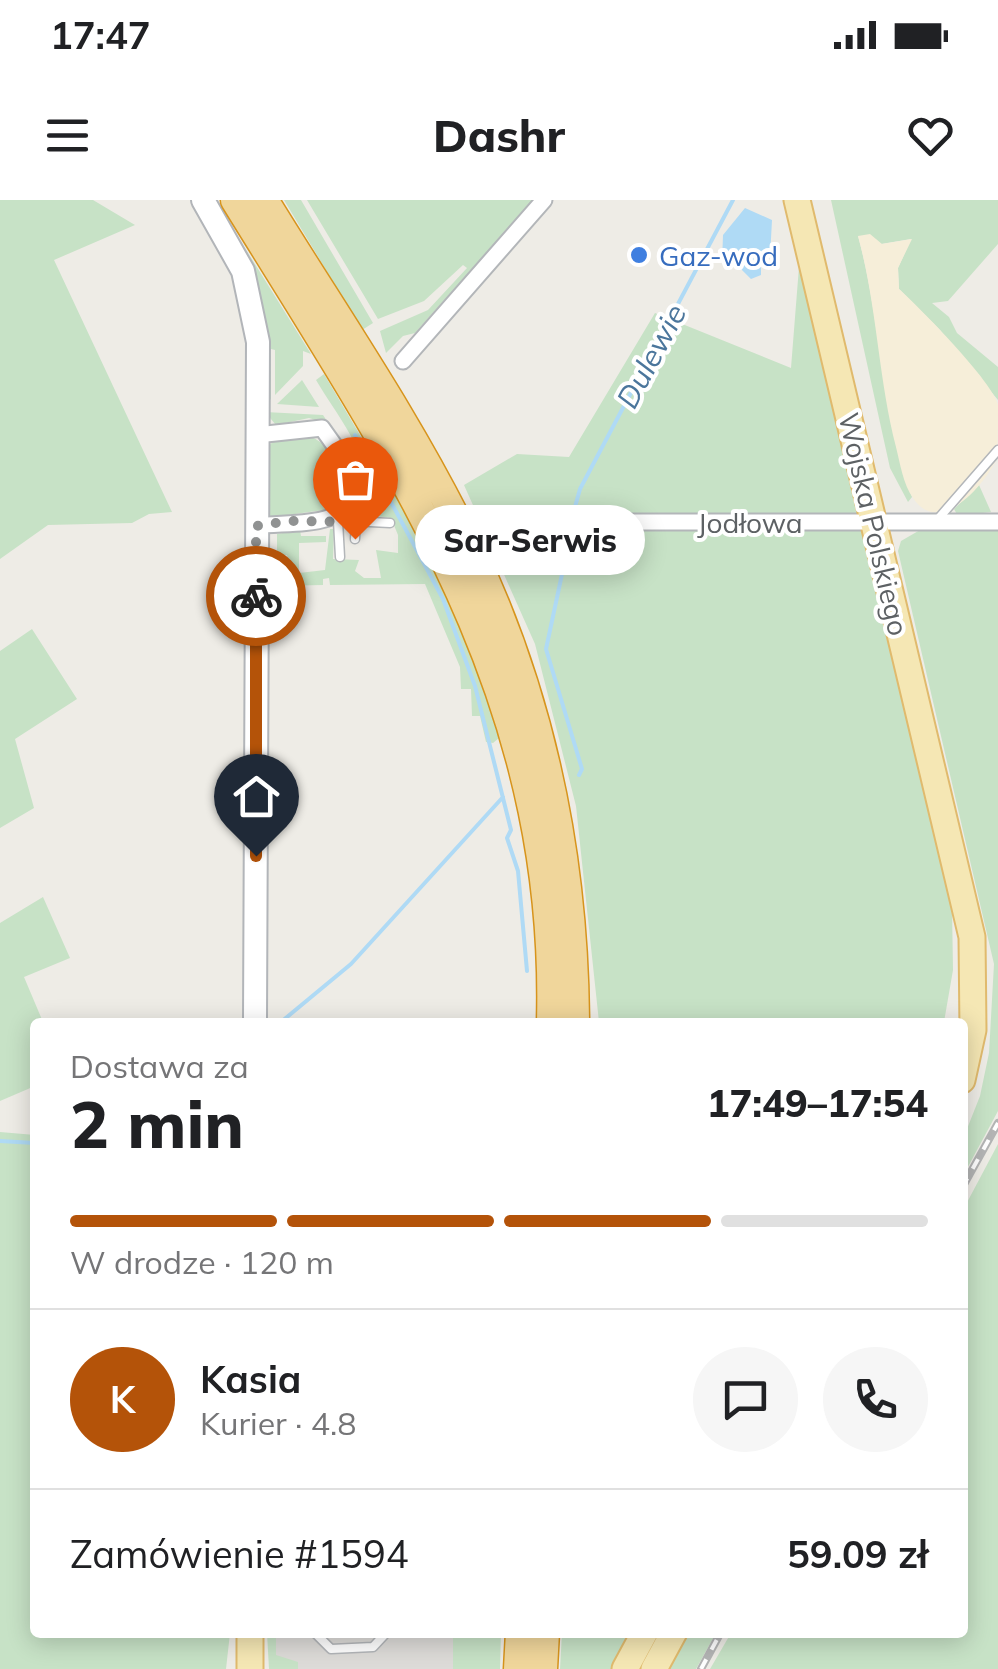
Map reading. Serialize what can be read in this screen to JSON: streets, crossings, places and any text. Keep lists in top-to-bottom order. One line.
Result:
{"streets":{"main road":["Wojska Polskiego"],"street":["Jodłowa"]},"crossings":[["Jodłowa","Wojska Polskiego"]],"water":["Dulewie"],"places":["Gaz-wod","Sar-Serwis"],"page":{"status":"17:47","header":"Dashr","bubble":"Sar-Serwis","heading":["2 min","Dostawa za","17:49–17:54"],"panel":["Kasia","Kurier · 4.8","Zamówienie #1594","59.09 zł"],"bar":"W drodze · 120 m","round":"K"}}
